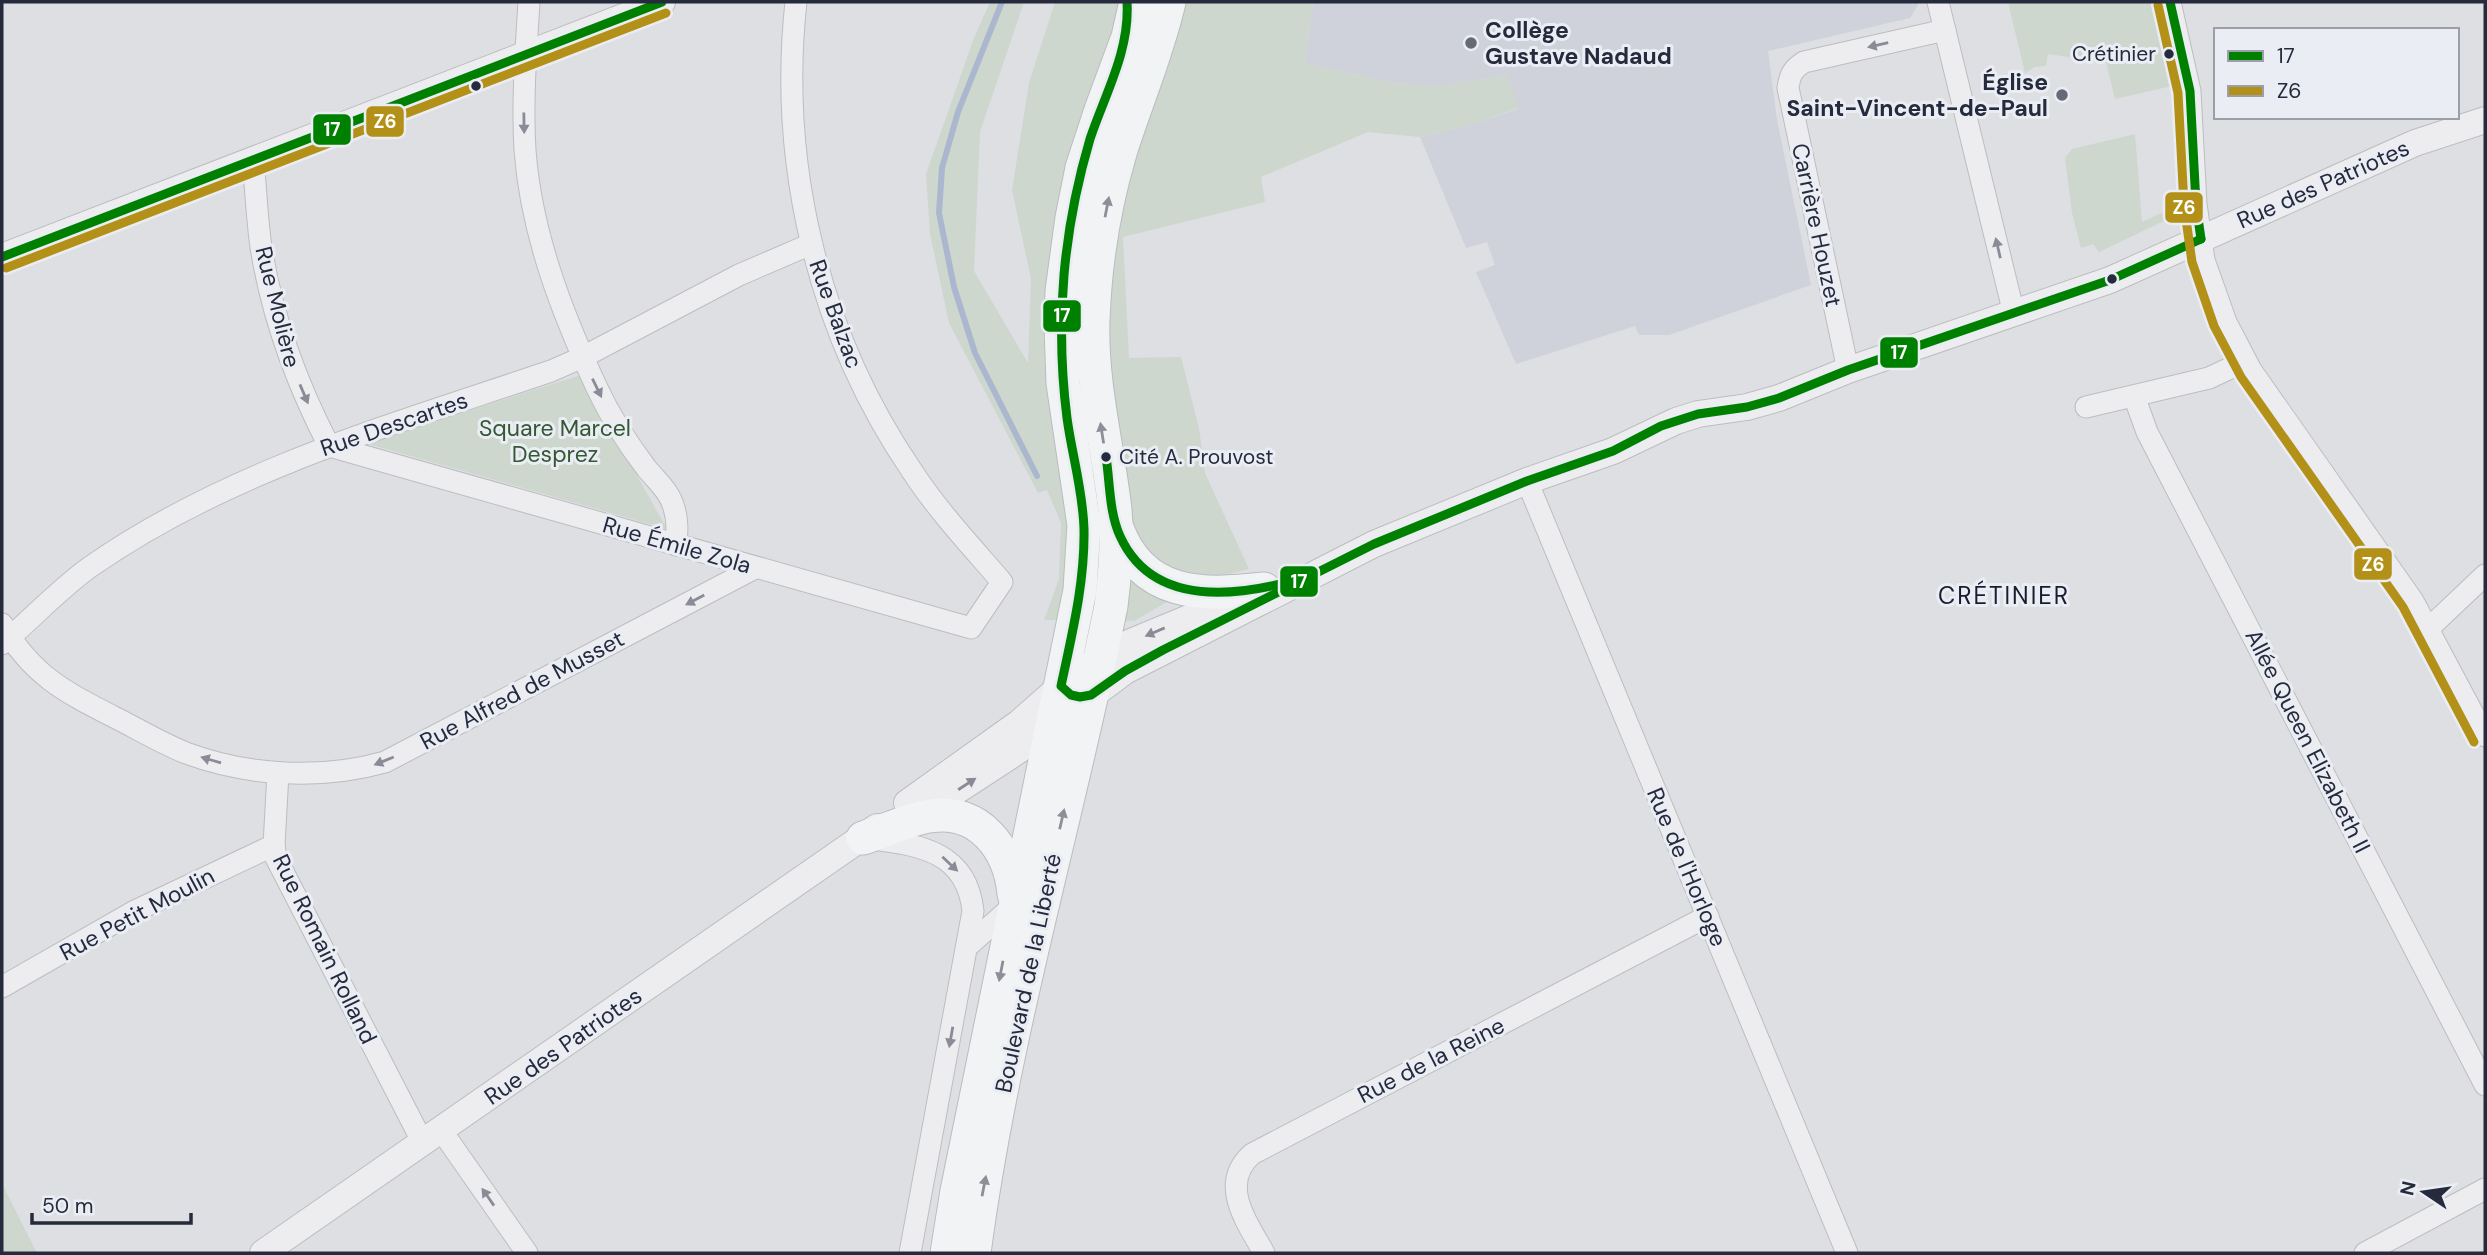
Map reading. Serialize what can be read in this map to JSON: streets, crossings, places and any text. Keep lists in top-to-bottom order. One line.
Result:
{"streets":{"main road":["Boulevard de la Liberté"],"street":["Rue des Patriotes","Carrière Houzet","Rue Molière","Rue Balzac","Rue Descartes","Rue Émile Zola","Rue Alfred de Musset","Allée Queen Elizabeth II","Rue de l'Horloge","Rue Petit Moulin","Rue Romain Rolland","Rue de la Reine"]},"crossings":[["Rue des Patriotes","Carrière Houzet"],["Rue des Patriotes","Rue de l'Horloge"],["Rue des Patriotes","Rue Romain Rolland"],["Rue des Patriotes","Boulevard de la Liberté"],["Rue Molière","Rue Descartes"],["Rue Molière","Rue Émile Zola"],["Rue Balzac","Rue Descartes"],["Rue Balzac","Rue Émile Zola"],["Rue Descartes","Rue Émile Zola"],["Rue Émile Zola","Rue Alfred de Musset"],["Rue Alfred de Musset","Rue Romain Rolland"],["Rue de l'Horloge","Rue de la Reine"],["Rue Petit Moulin","Rue Romain Rolland"]],"one_way":["Rue Molière","Rue Alfred de Musset"],"districts":["CRÉTINIER"],"parks":["Square Marcel Desprez"],"places":["Collège Gustave Nadaud","Crétinier","Église Saint-Vincent-de-Paul","Cité A. Prouvost"],"lines":["transit line 17","transit line Z6"],"legend":["17","Z6"],"scale_bar":"50 m","north":"left"}
